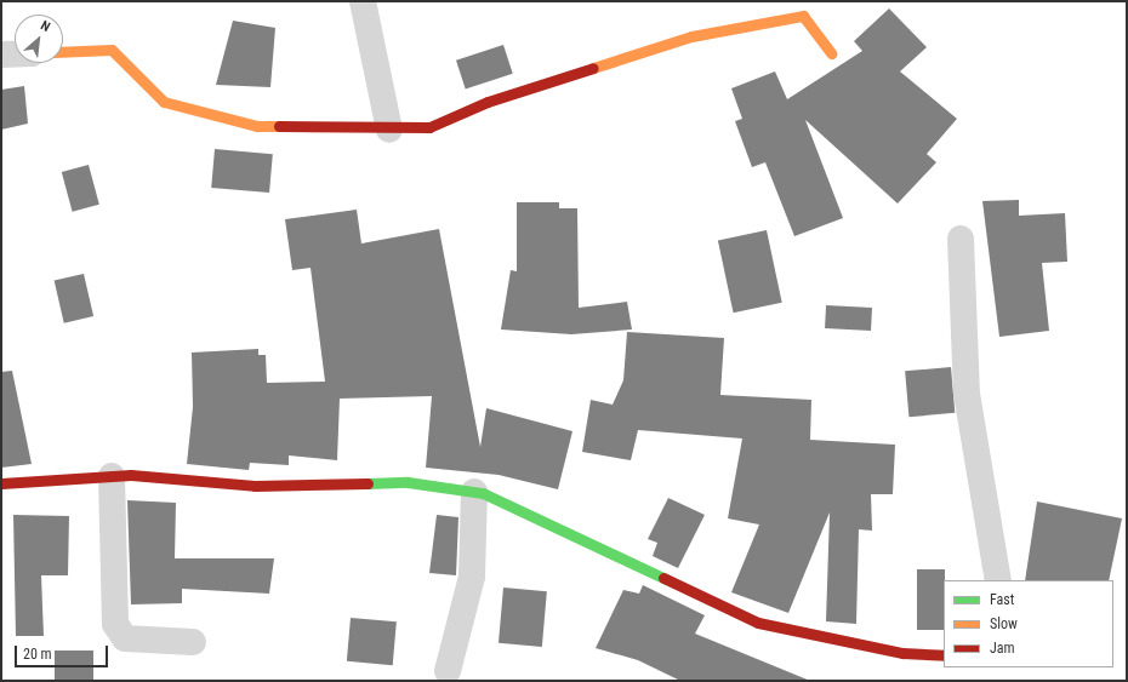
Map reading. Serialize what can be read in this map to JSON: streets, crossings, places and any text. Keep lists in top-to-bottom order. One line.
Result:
{"legend":["Fast","Slow","Jam"],"scale_bar":"20 m","north":"top right"}
